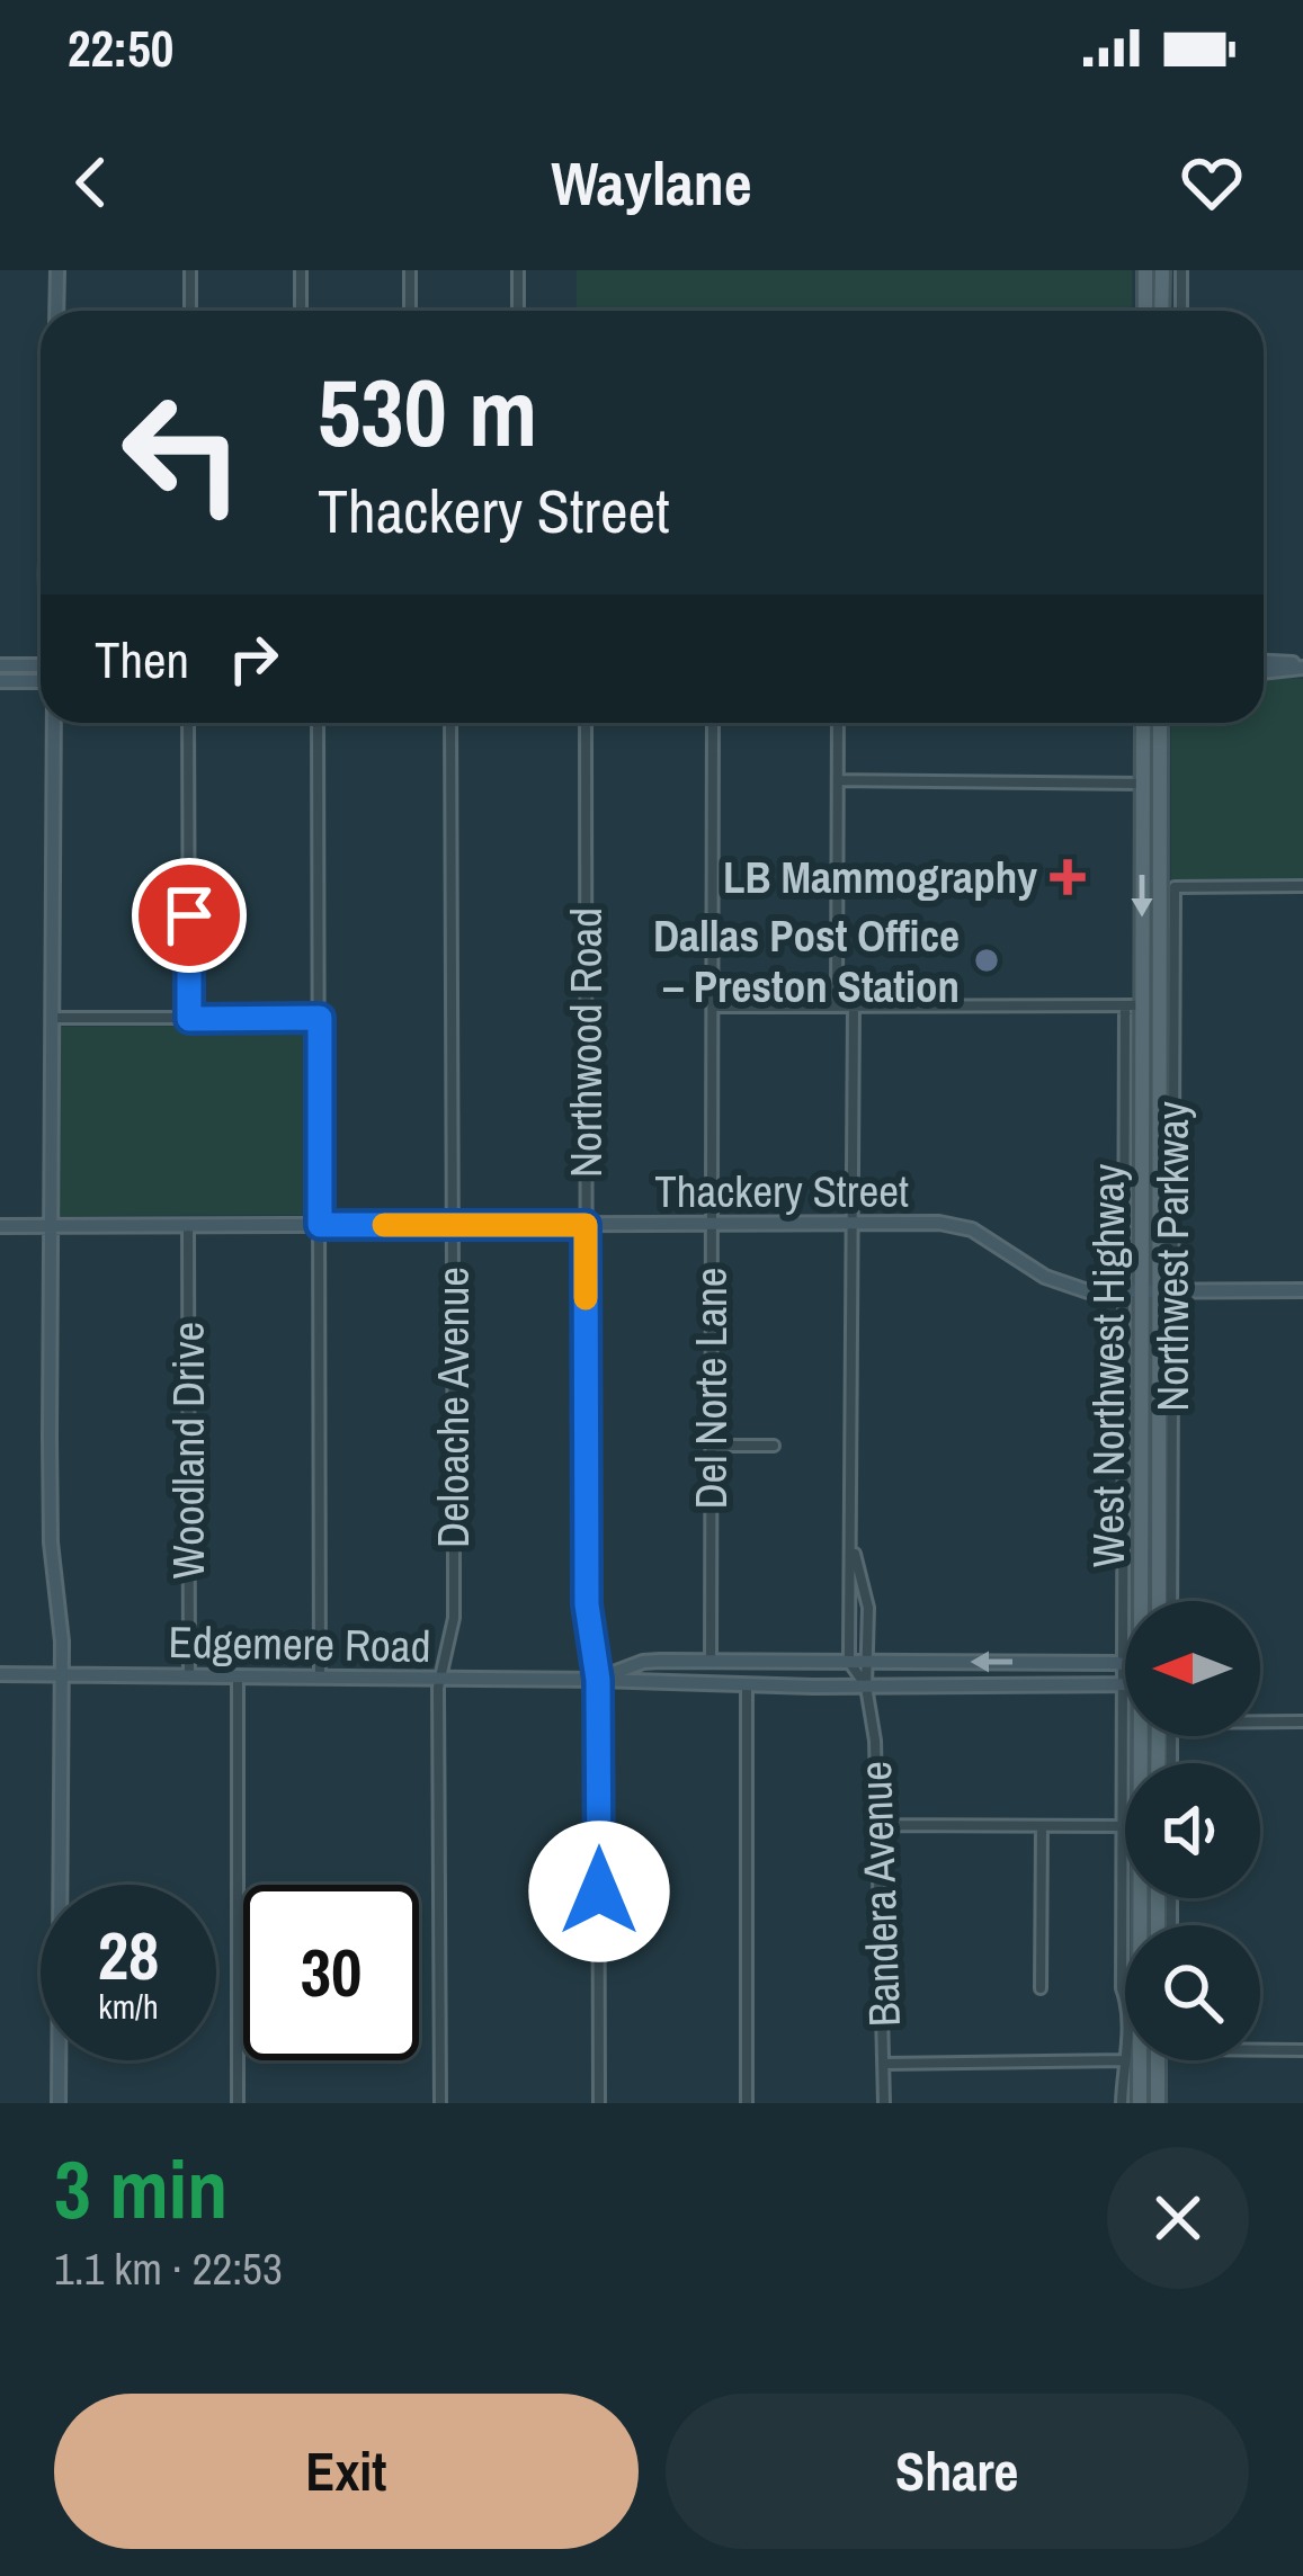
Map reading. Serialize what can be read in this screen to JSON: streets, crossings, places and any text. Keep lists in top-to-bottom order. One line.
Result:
{"streets":{"main road":["West Northwest Highway"],"street":["Northwood Road","Thackery Street","Northwest Parkway","Del Norte Lane","Deloache Avenue","Woodland Drive","Edgemere Road","Bandera Avenue"]},"crossings":[["Northwood Road","Thackery Street"],["Northwood Road","Edgemere Road"],["Thackery Street","Northwest Parkway"],["Thackery Street","West Northwest Highway"],["Thackery Street","Del Norte Lane"],["Thackery Street","Deloache Avenue"],["Thackery Street","Woodland Drive"],["Thackery Street","Bandera Avenue"],["Northwest Parkway","West Northwest Highway"],["Del Norte Lane","Edgemere Road"],["Deloache Avenue","Edgemere Road"],["Woodland Drive","Edgemere Road"],["Edgemere Road","Bandera Avenue"]],"places":{"health":["LB Mammography"],"other":["Dallas Post Office – Preston Station"]},"north":"left","page":{"status":"22:50","header":"Waylane","turn":["530 m","Thackery Street"],"then":"Then","speed":"28 km/h","limit":"30","heading":["3 min","1.1 km · 22:53"],"buttons":["Exit","Share"]}}
